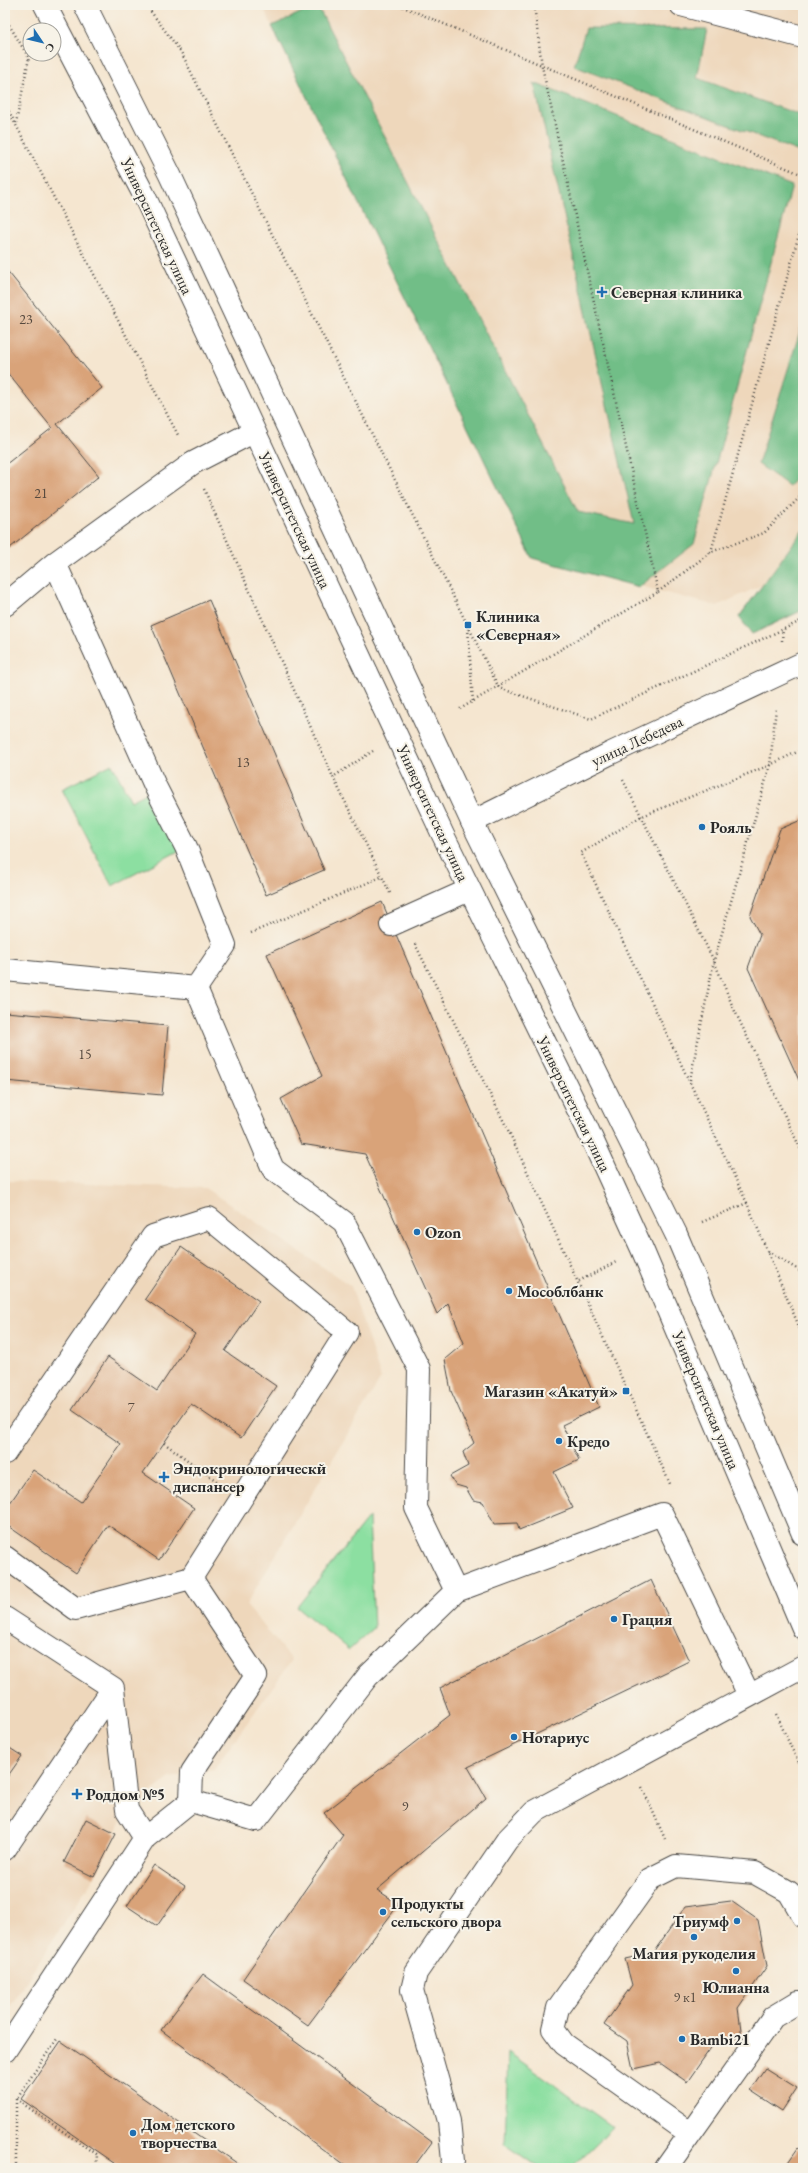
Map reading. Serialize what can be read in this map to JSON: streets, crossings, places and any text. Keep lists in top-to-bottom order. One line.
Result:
{"streets":{"main road":["Университетская улица","улица Лебедева"]},"crossings":[["Университетская улица","улица Лебедева"]],"places":{"health":["Северная клиника","Эндокринологическй диспансер","Роддом №5"],"transit":["Клиника «Северная»","Магазин «Акатуй»"],"other":["Рояль","Ozon","Мособлбанк","Кредо","Грация","Нотариус","Продукты сельского двора","Триумф","Магия рукоделия","Юлианна","Bambi21","Дом детского творчества"]},"house_numbers":["23","21","13","15","7","9","9 к1"],"north":"bottom right"}
